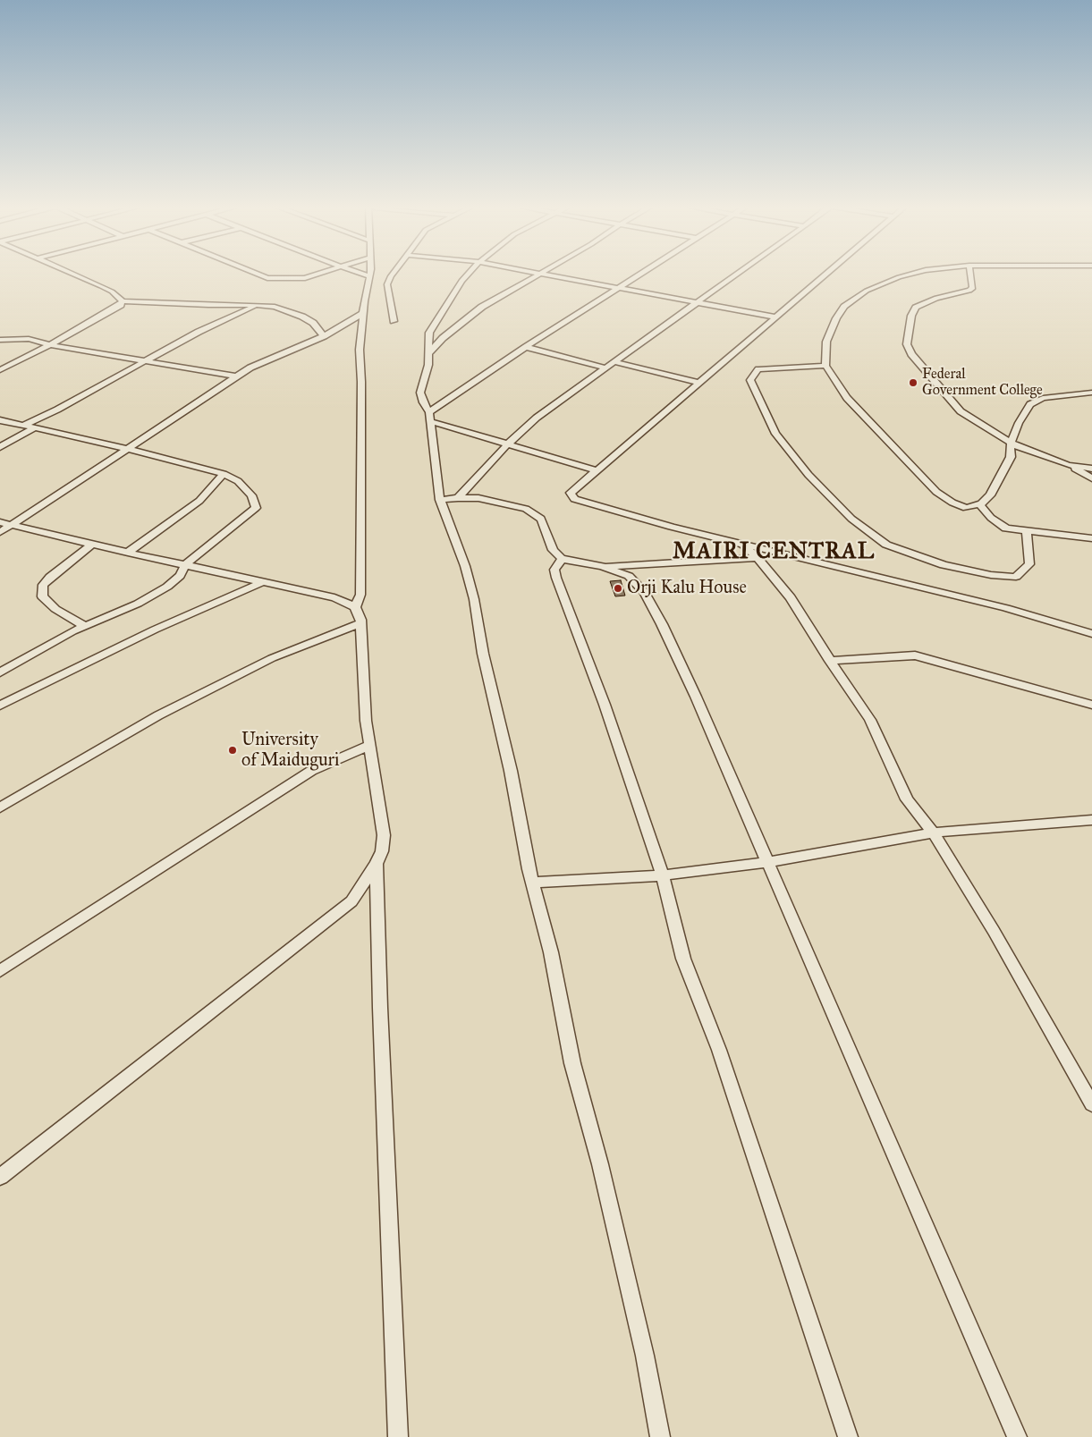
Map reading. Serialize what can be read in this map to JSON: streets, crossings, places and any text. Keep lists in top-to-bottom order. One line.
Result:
{"districts":["MAIRI CENTRAL"],"places":["Federal Government College","Orji Kalu House","University of Maiduguri"]}
